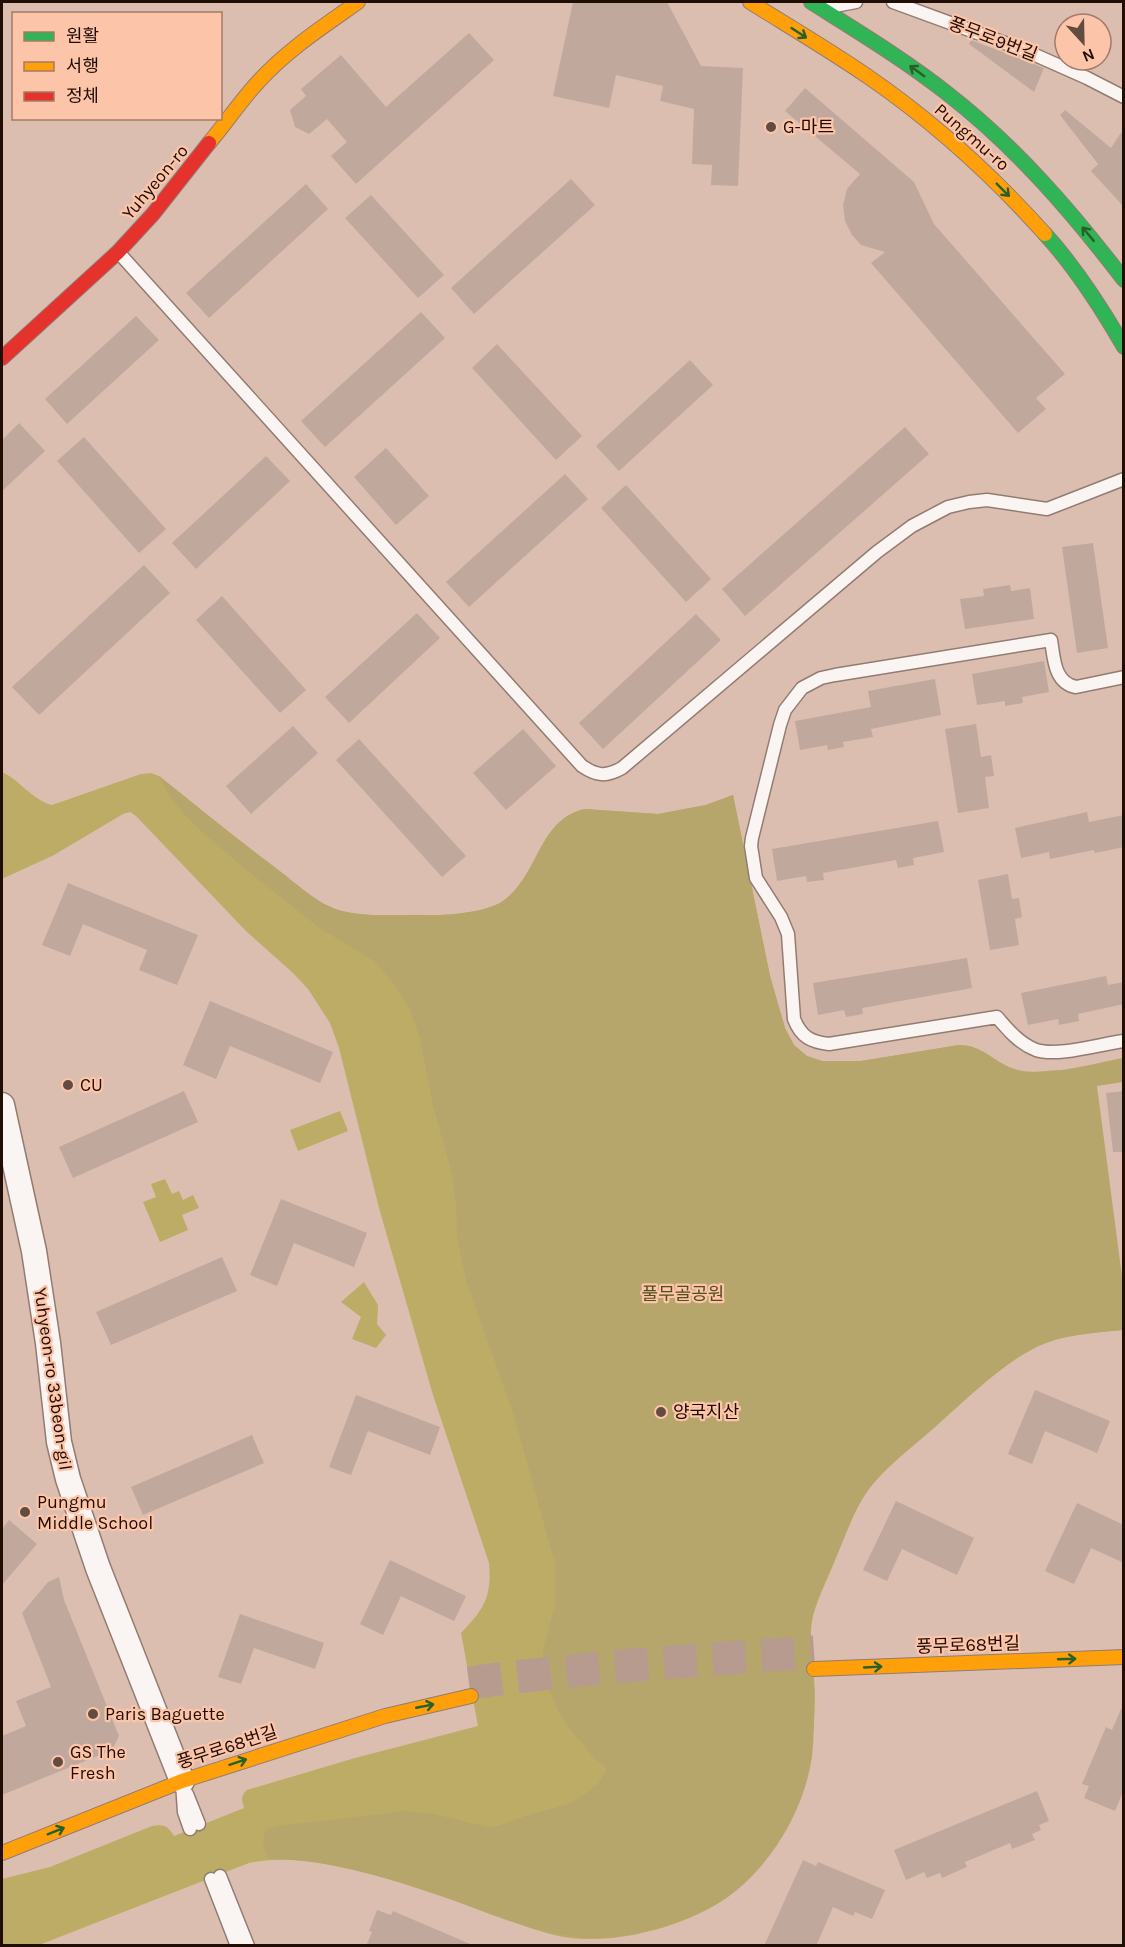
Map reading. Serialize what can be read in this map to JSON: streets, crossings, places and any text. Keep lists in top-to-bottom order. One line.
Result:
{"streets":{"street":["Pungmu-ro","Yuhyeon-ro","Yuhyeon-ro 33beon-gil","풍무로68번길"],"lane":["풍무로9번길"]},"crossings":[["Yuhyeon-ro 33beon-gil","풍무로68번길"]],"parks":["풀무골공원"],"places":["G-마트","CU","양국지산","Pungmu Middle School","Paris Baguette","GS The Fresh"],"legend":["원활","서행","정체"],"north":"bottom"}
